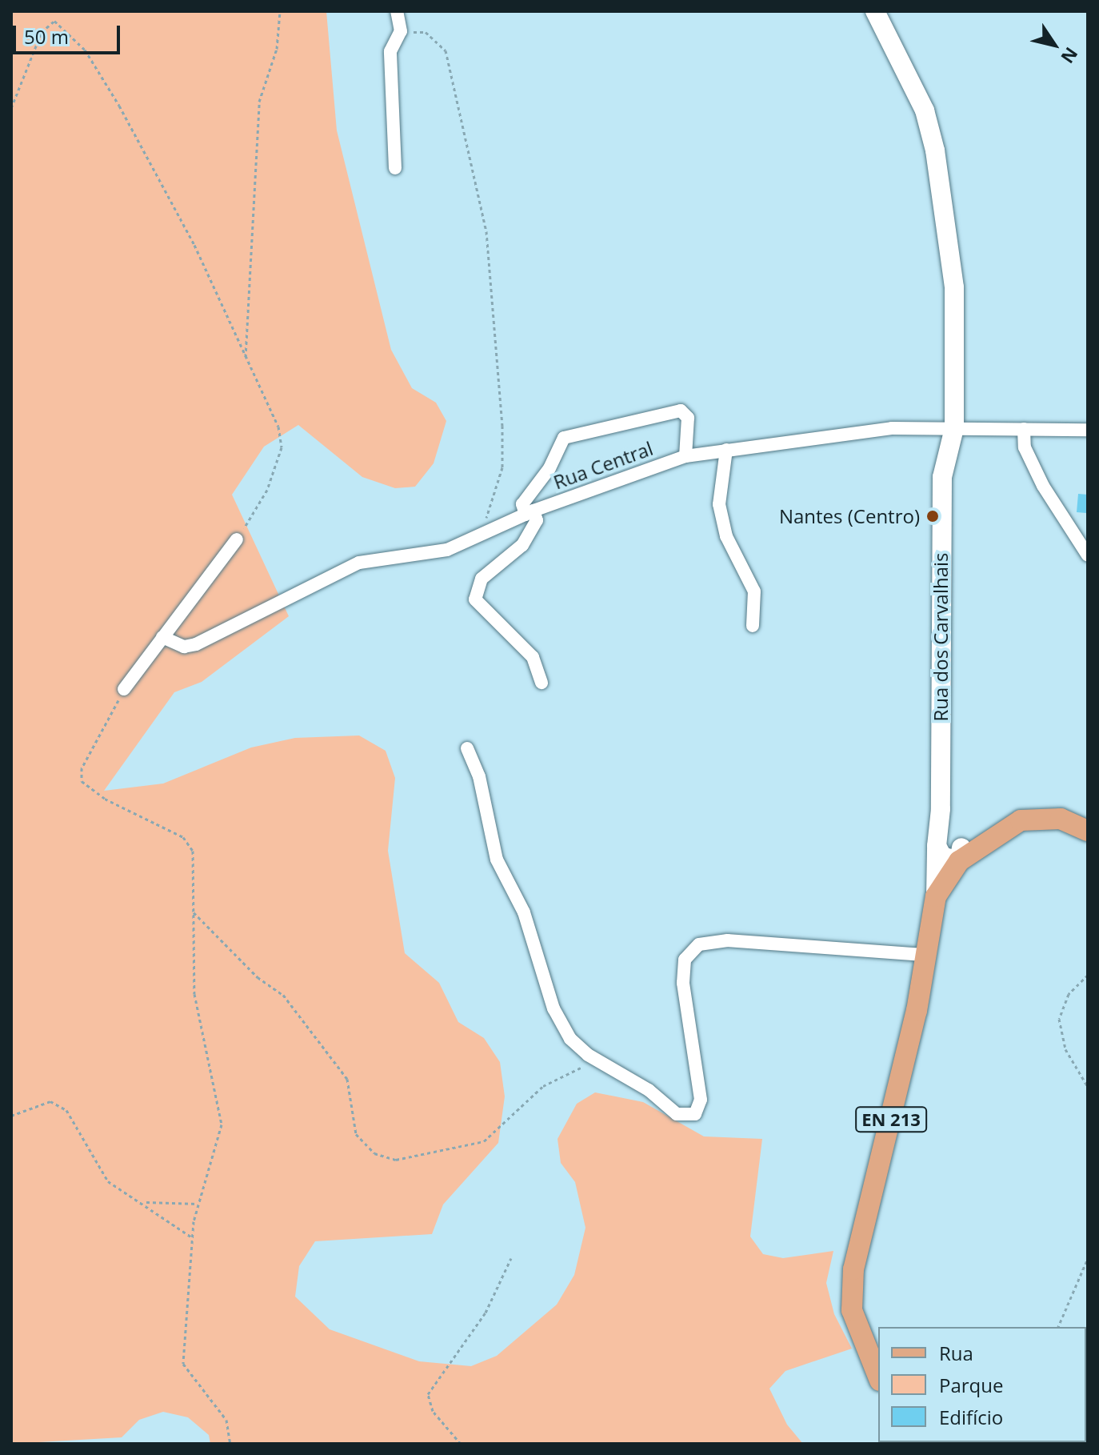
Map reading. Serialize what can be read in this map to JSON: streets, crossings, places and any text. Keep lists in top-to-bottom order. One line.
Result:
{"streets":{"main road":["Rua dos Carvalhais","EN 213"],"street":["Rua Central"]},"crossings":[["Rua Central","Rua dos Carvalhais"],["Rua dos Carvalhais","EN 213"]],"places":["Nantes (Centro)"],"legend":["Rua","Parque","Edifício"],"scale_bar":"50 m","north":"bottom right"}
